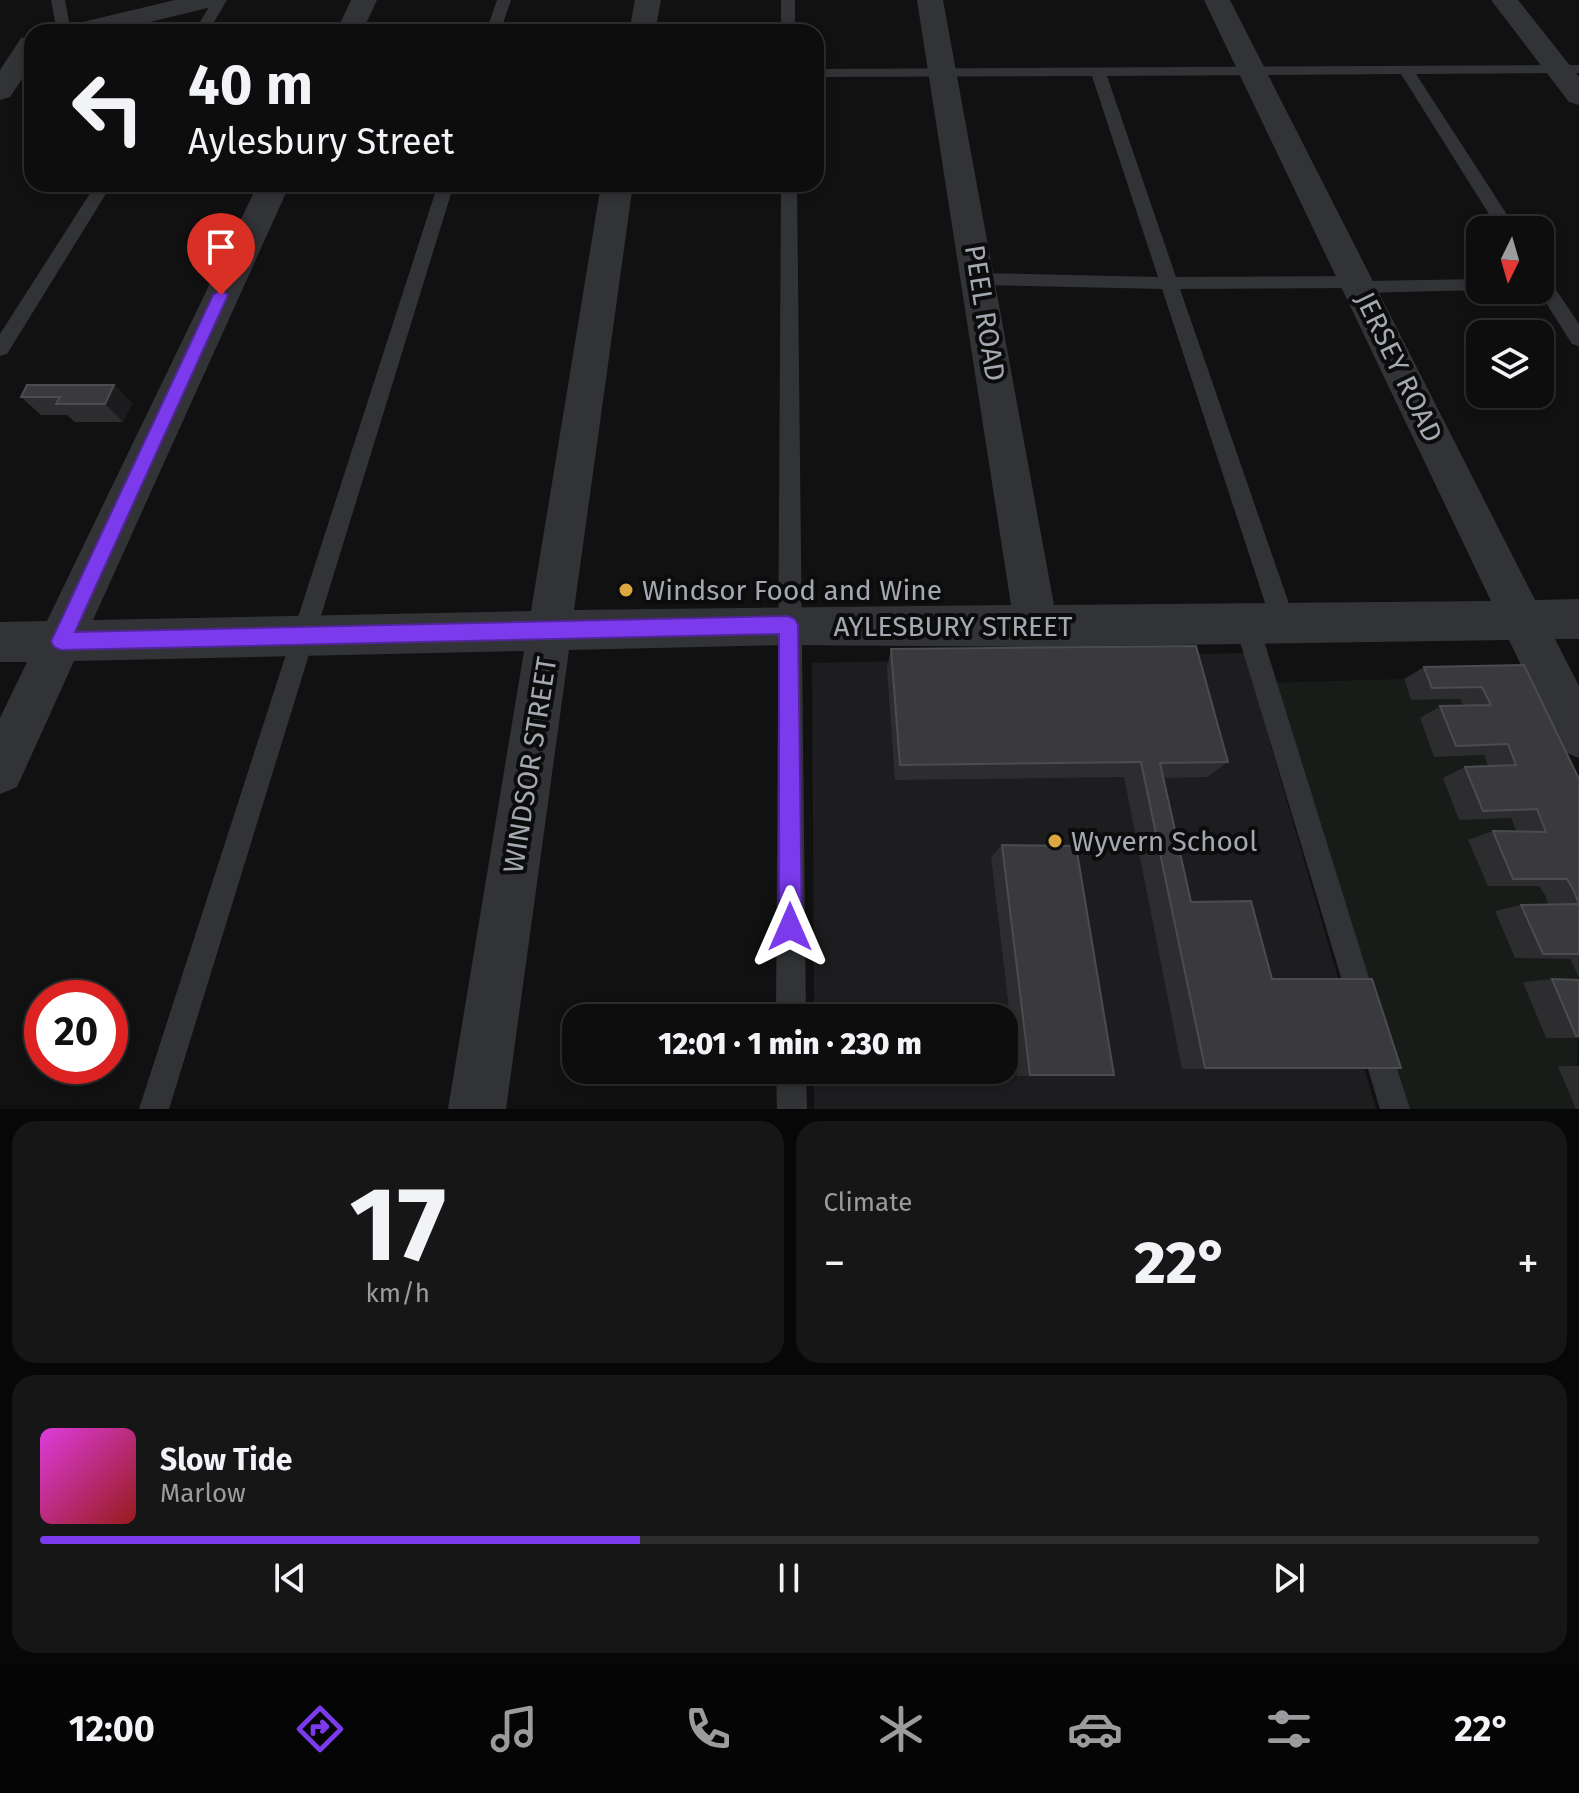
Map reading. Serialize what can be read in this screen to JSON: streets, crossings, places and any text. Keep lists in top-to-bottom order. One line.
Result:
{"streets":{"street":["PEEL ROAD","JERSEY ROAD","AYLESBURY STREET","WINDSOR STREET"]},"crossings":[["PEEL ROAD","AYLESBURY STREET"],["JERSEY ROAD","AYLESBURY STREET"],["AYLESBURY STREET","WINDSOR STREET"]],"places":["Windsor Food and Wine","Wyvern School"],"north":"bottom","page":{"turn":["40 m","Aylesbury Street"],"limit":"20","trip":"12:01 · 1 min · 230 m","tile":[["17","km/h"],"Climate"],"heat":["−","22°","+"],"song":["Slow Tide","Marlow"],"tabs":["12:00","22°"]}}
